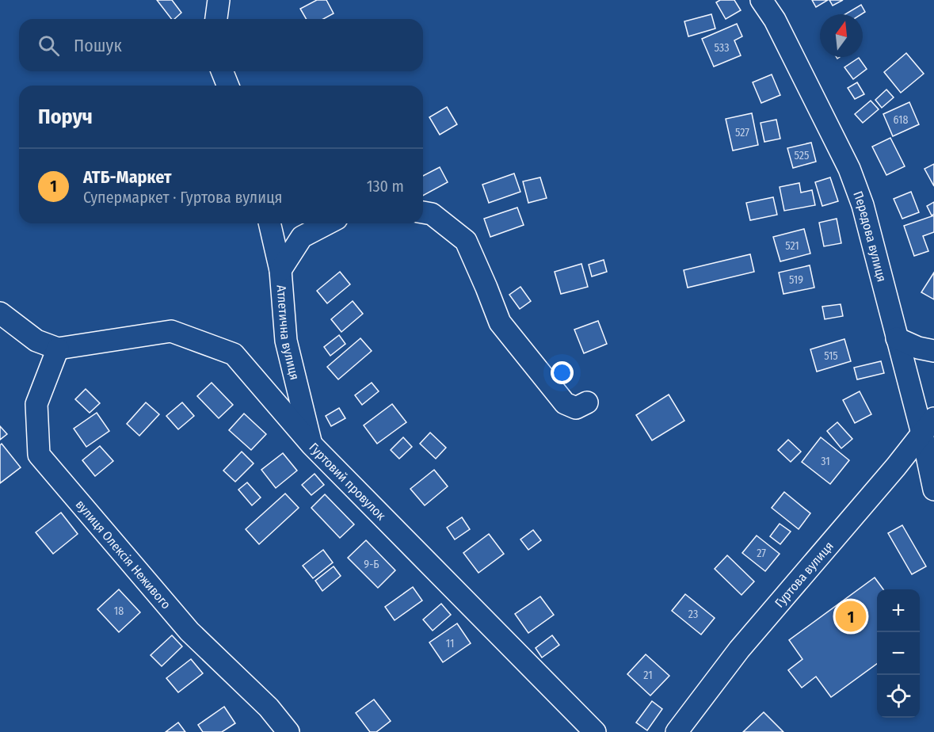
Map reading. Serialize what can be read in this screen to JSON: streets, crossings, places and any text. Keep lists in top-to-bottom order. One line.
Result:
{"streets":{"street":["Передова вулиця","Атлетична вулиця","Гуртовий провулок","вулиця Олексія Неживого","Гуртова вулиця"]},"crossings":[["Передова вулиця","Гуртова вулиця"],["Атлетична вулиця","Гуртовий провулок"],["Гуртовий провулок","вулиця Олексія Неживого"]],"house_numbers":["533","618","527","525","521","519","515","31","27","9-Б","18","23","11","21"],"north":"top","page":{"search":"Пошук","heading":"Поруч","list":[{"mark":"1","name":"АТБ-Маркет","note":"Супермаркет · Гуртова вулиця","value":"130 m"}],"map_buttons":["+","−"],"pins":"1"}}
